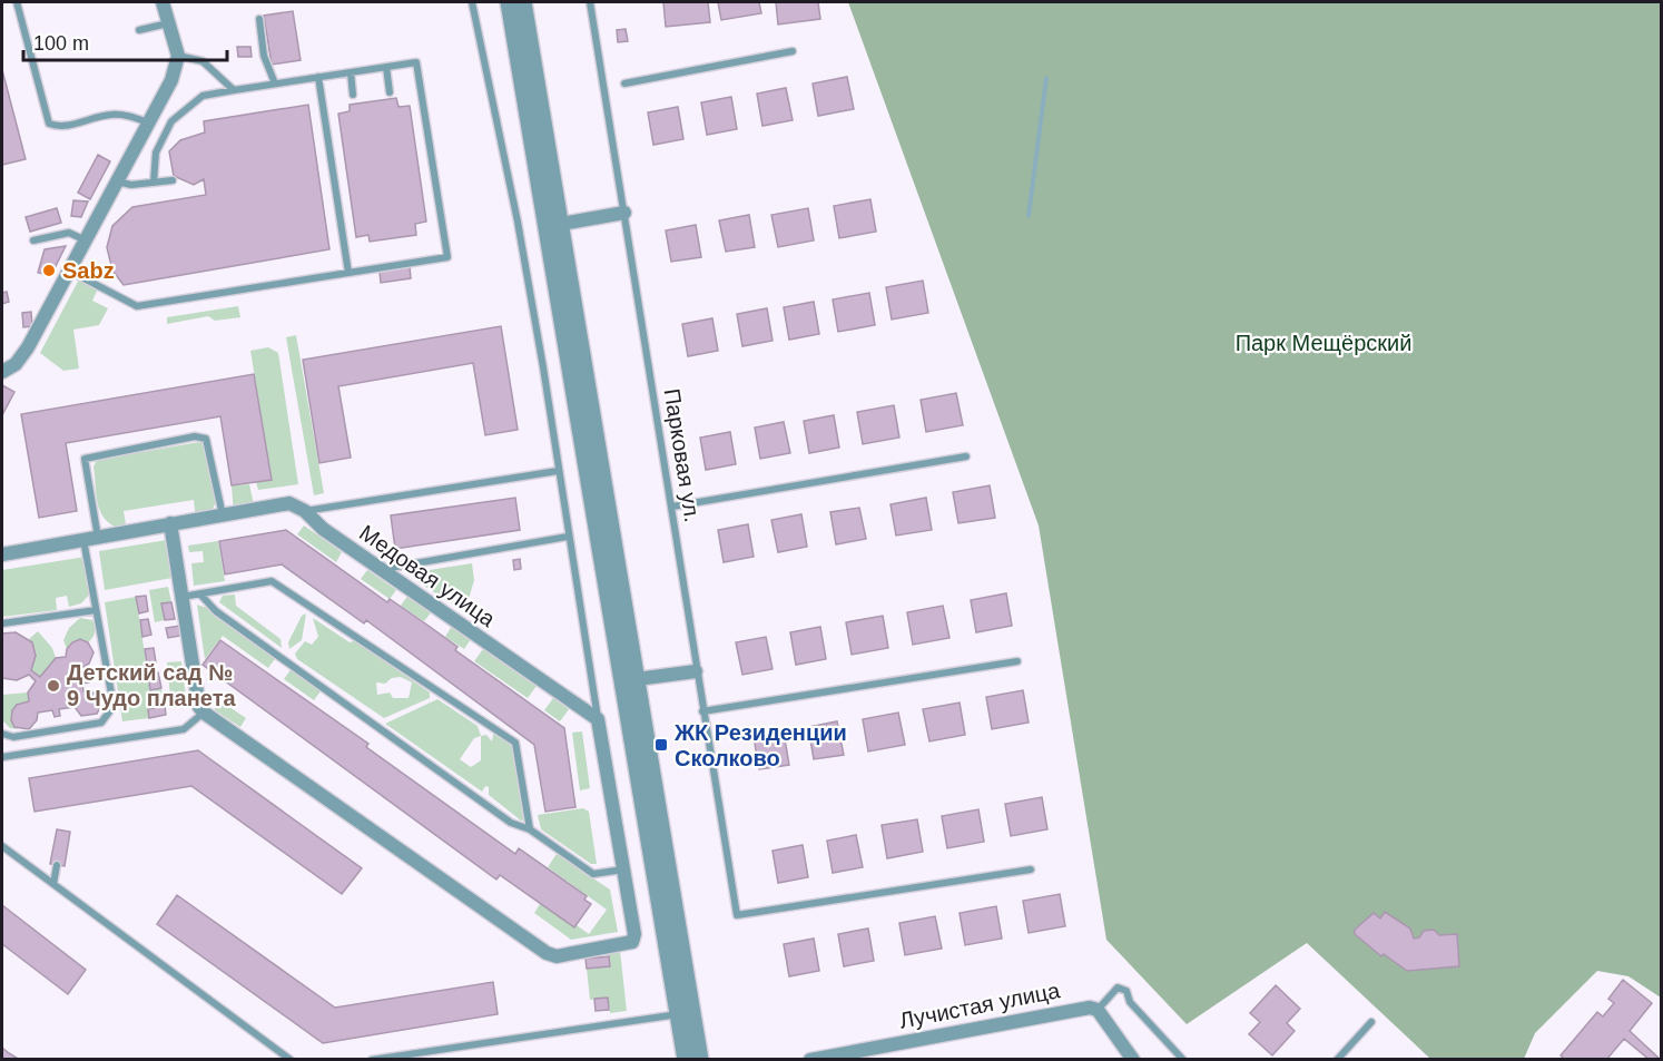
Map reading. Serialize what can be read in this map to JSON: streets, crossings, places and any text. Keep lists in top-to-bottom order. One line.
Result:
{"streets":{"street":["Медовая улица","Лучистая улица"],"lane":["Парковая ул."]},"parks":["Парк Мещёрский"],"places":{"other":["Sabz","Детский сад № 9 Чудо планета"],"transit":["ЖК Резиденции Сколково"]},"scale_bar":"100 m"}
